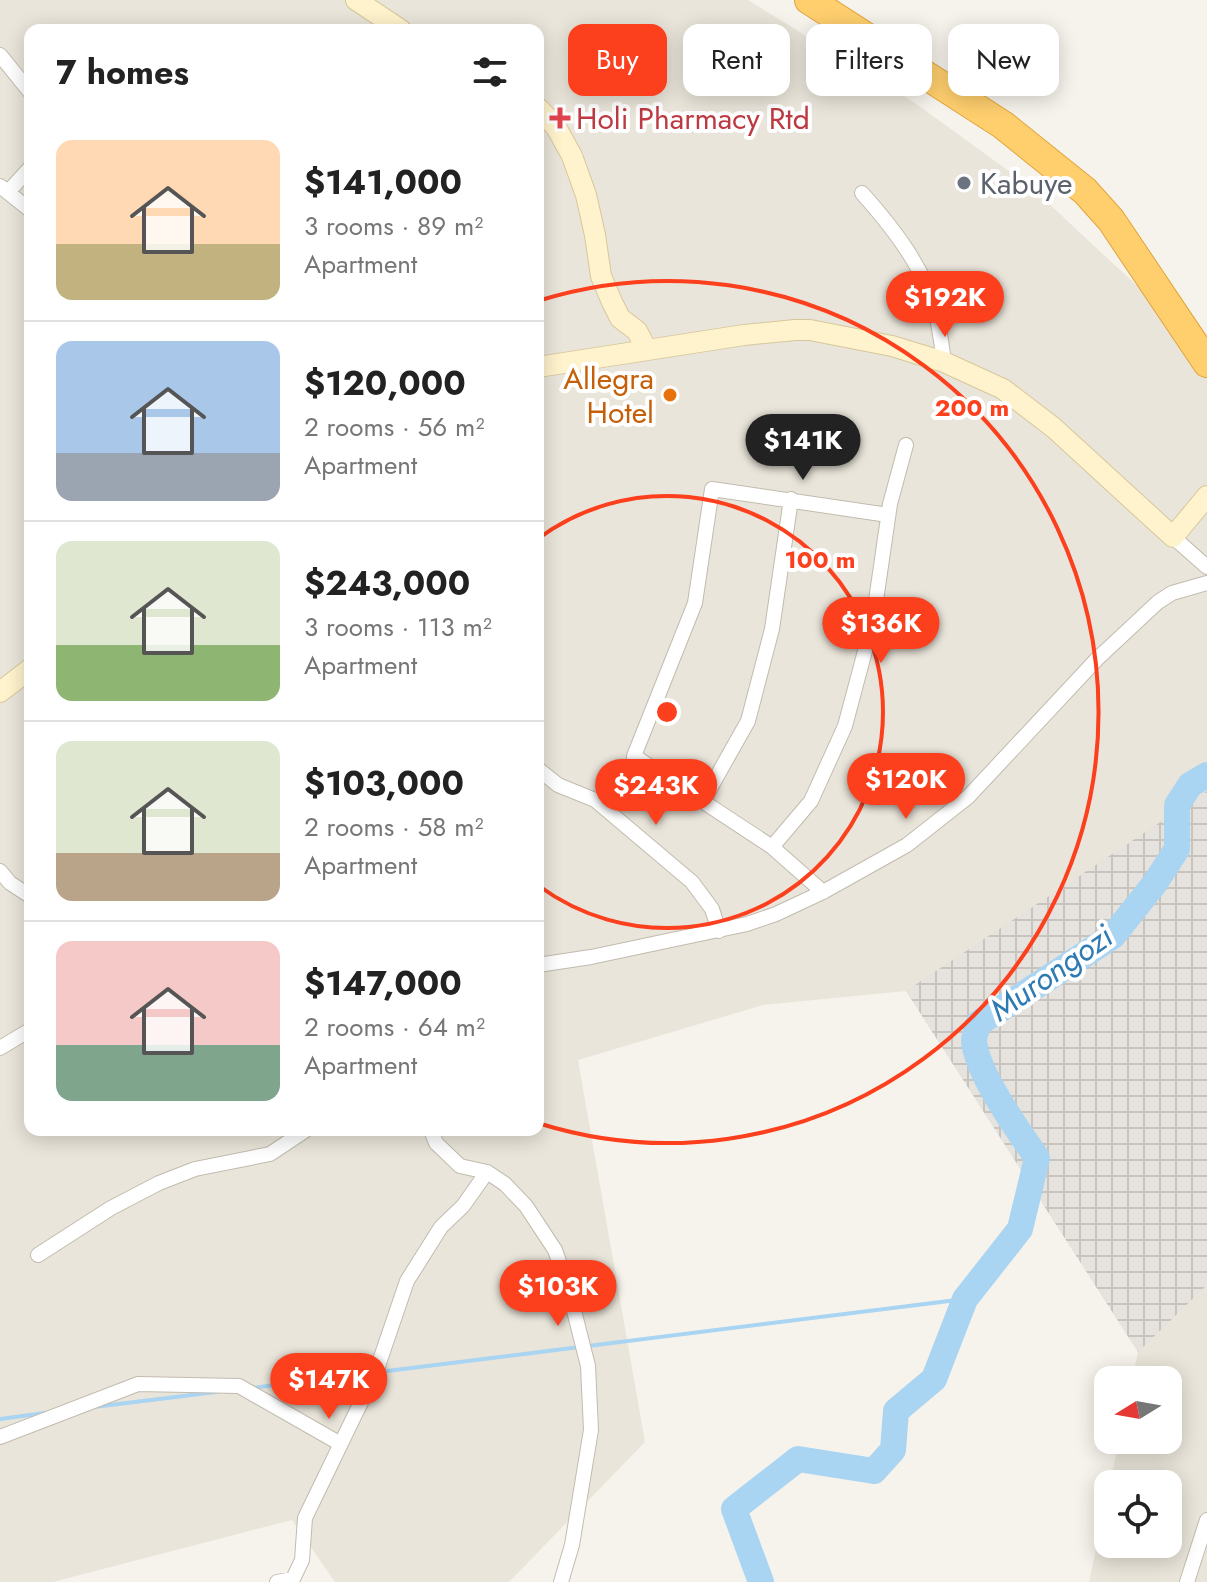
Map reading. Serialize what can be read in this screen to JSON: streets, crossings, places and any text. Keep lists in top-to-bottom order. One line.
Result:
{"water":["Murongozi"],"places":{"health":["Holi Pharmacy Rtd"],"other":["Kabuye","Allegra Hotel"]},"north":"left","page":{"chip":["Buy","Rent","Filters","New"],"heading":"7 homes","list":[{"name":"$141,000","note":"3 rooms · 89 m² · Apartment"},{"name":"$120,000","note":"2 rooms · 56 m² · Apartment"},{"name":"$243,000","note":"3 rooms · 113 m² · Apartment"},{"name":"$103,000","note":"2 rooms · 58 m² · Apartment"},{"name":"$147,000","note":"2 rooms · 64 m² · Apartment"}],"price":["$192K","$141K","$136K","$120K","$243K","$103K","$147K"]},"rings":["200 m","100 m"]}
